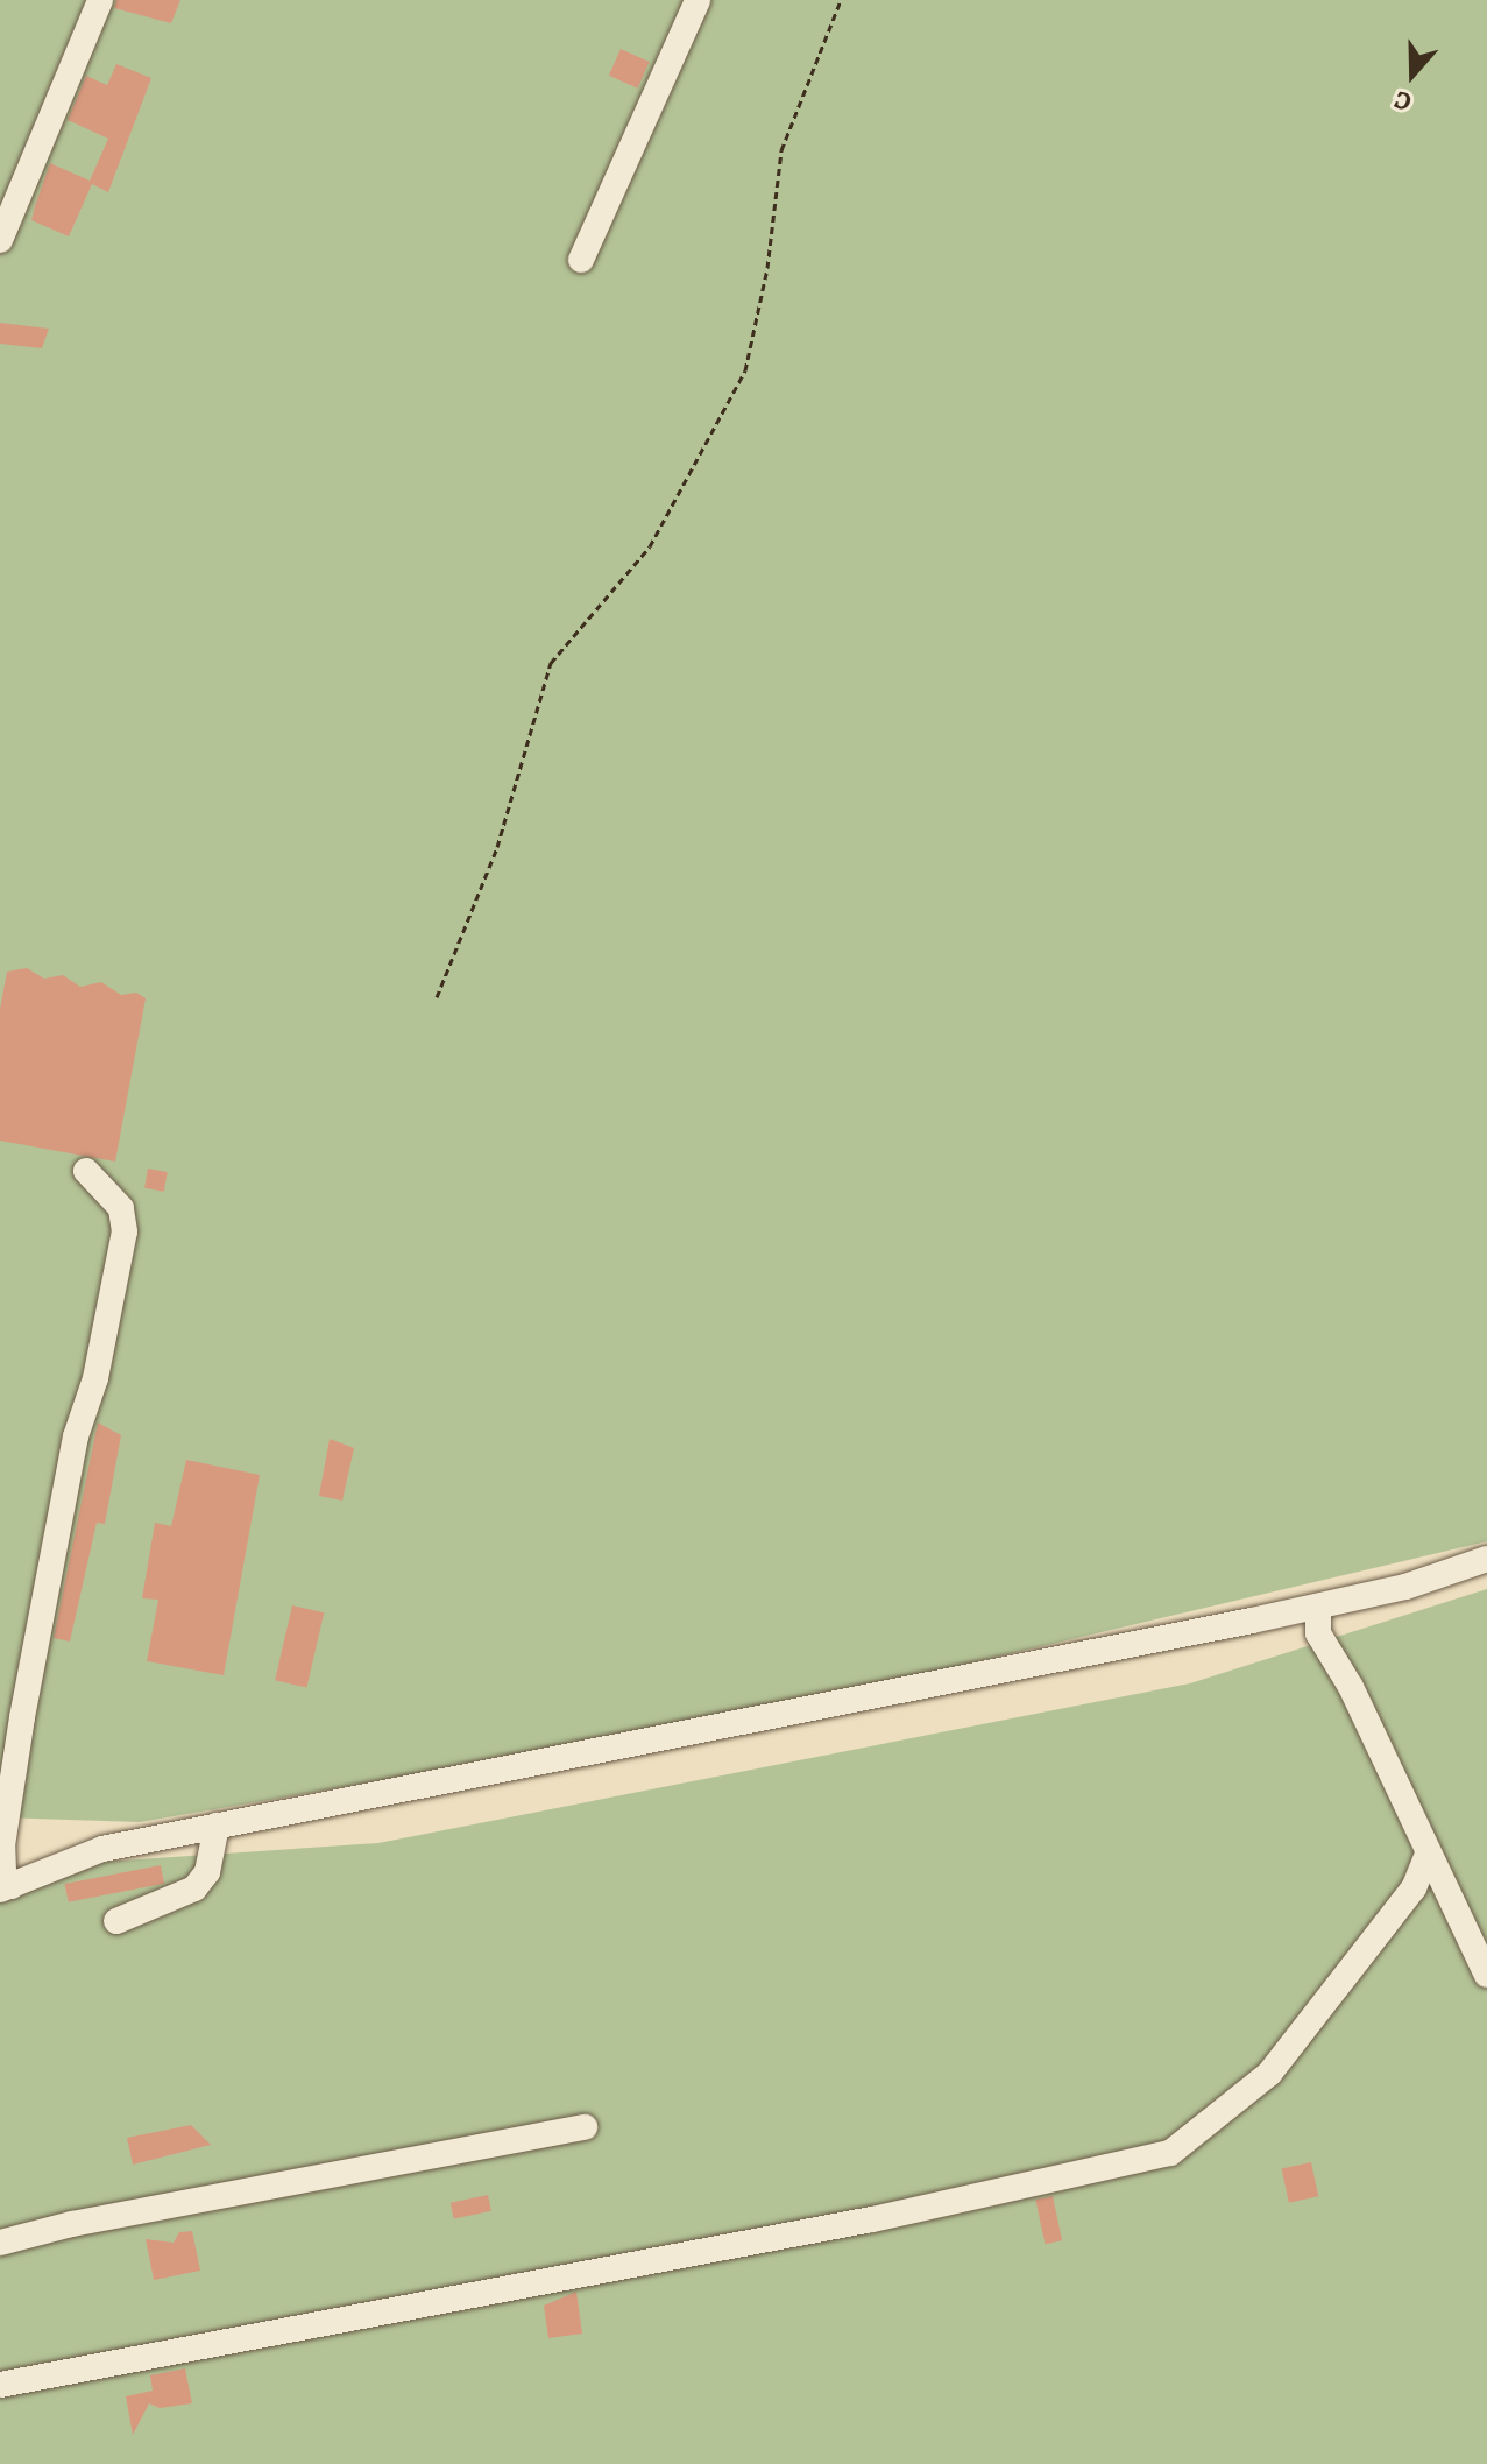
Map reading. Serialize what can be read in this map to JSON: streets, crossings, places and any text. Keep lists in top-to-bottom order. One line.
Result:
{"north":"bottom"}
